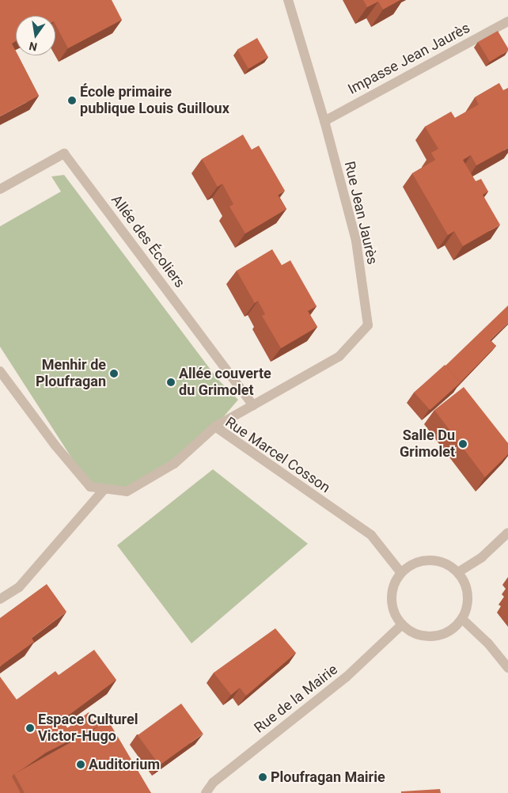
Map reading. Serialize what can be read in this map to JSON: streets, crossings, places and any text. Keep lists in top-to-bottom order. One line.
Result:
{"streets":{"street":["Impasse Jean Jaurès","Rue Jean Jaurès","Allée des Écoliers","Rue Marcel Cosson","Rue de la Mairie"]},"crossings":[["Impasse Jean Jaurès","Rue Jean Jaurès"],["Rue Jean Jaurès","Allée des Écoliers"],["Rue Jean Jaurès","Rue Marcel Cosson"],["Rue Marcel Cosson","Rue de la Mairie"]],"places":["École primaire publique Louis Guilloux","Menhir de Ploufragan","Allée couverte du Grimolet","Salle Du Grimolet","Espace Culturel Victor-Hugo","Auditorium","Ploufragan Mairie"],"north":"bottom"}
